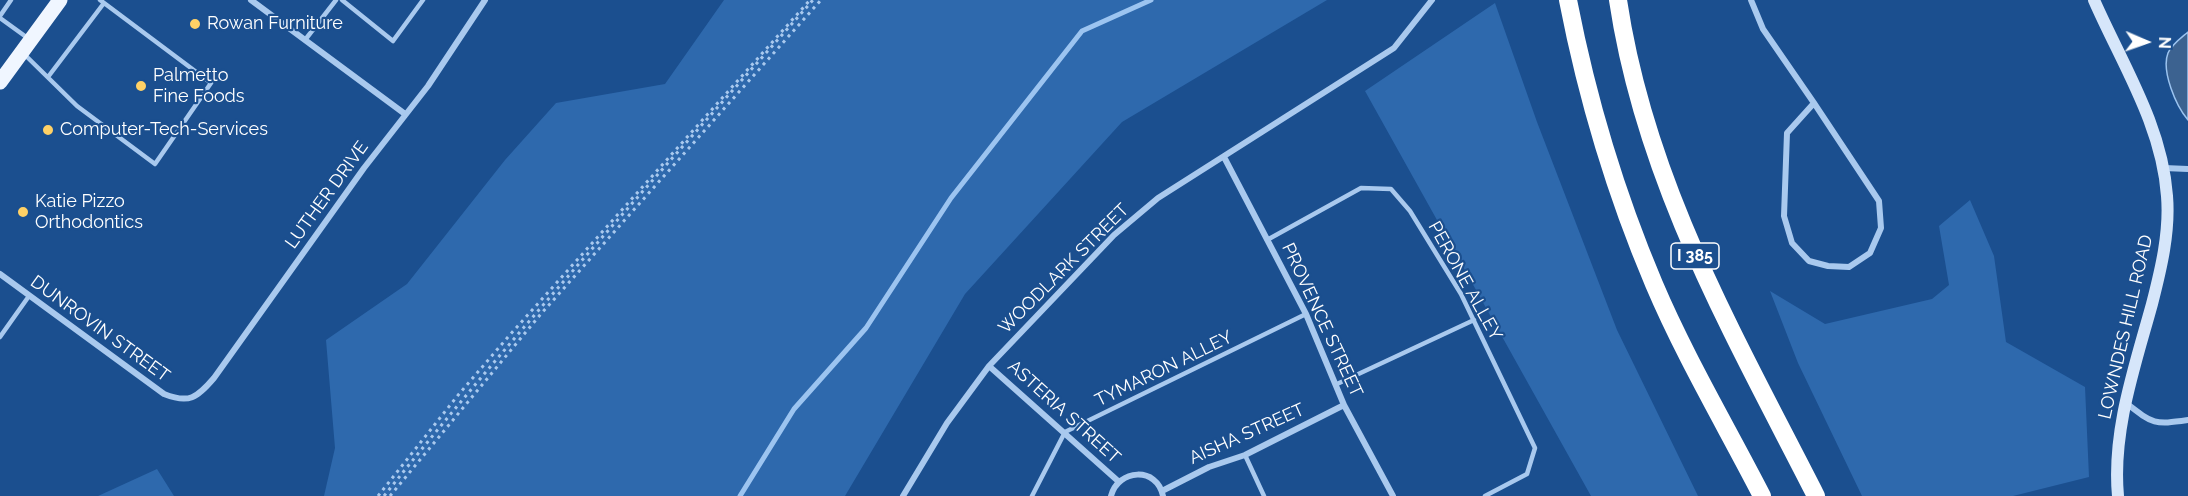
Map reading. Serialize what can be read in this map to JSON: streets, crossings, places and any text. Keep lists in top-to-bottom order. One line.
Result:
{"streets":{"highway":["I 385"],"street":["LUTHER DRIVE","WOODLARK STREET","PROVENCE STREET","LOWNDES HILL ROAD","DUNROVIN STREET","ASTERIA STREET","AISHA STREET"],"lane":["PERONE ALLEY","TYMARON ALLEY"]},"crossings":[["LUTHER DRIVE","DUNROVIN STREET"],["WOODLARK STREET","PROVENCE STREET"],["WOODLARK STREET","ASTERIA STREET"],["PERONE ALLEY","PROVENCE STREET"],["PROVENCE STREET","TYMARON ALLEY"],["PROVENCE STREET","AISHA STREET"],["TYMARON ALLEY","ASTERIA STREET"]],"places":["Rowan Furniture","Palmetto Fine Foods","Computer-Tech-Services","Katie Pizzo Orthodontics"],"north":"right"}
